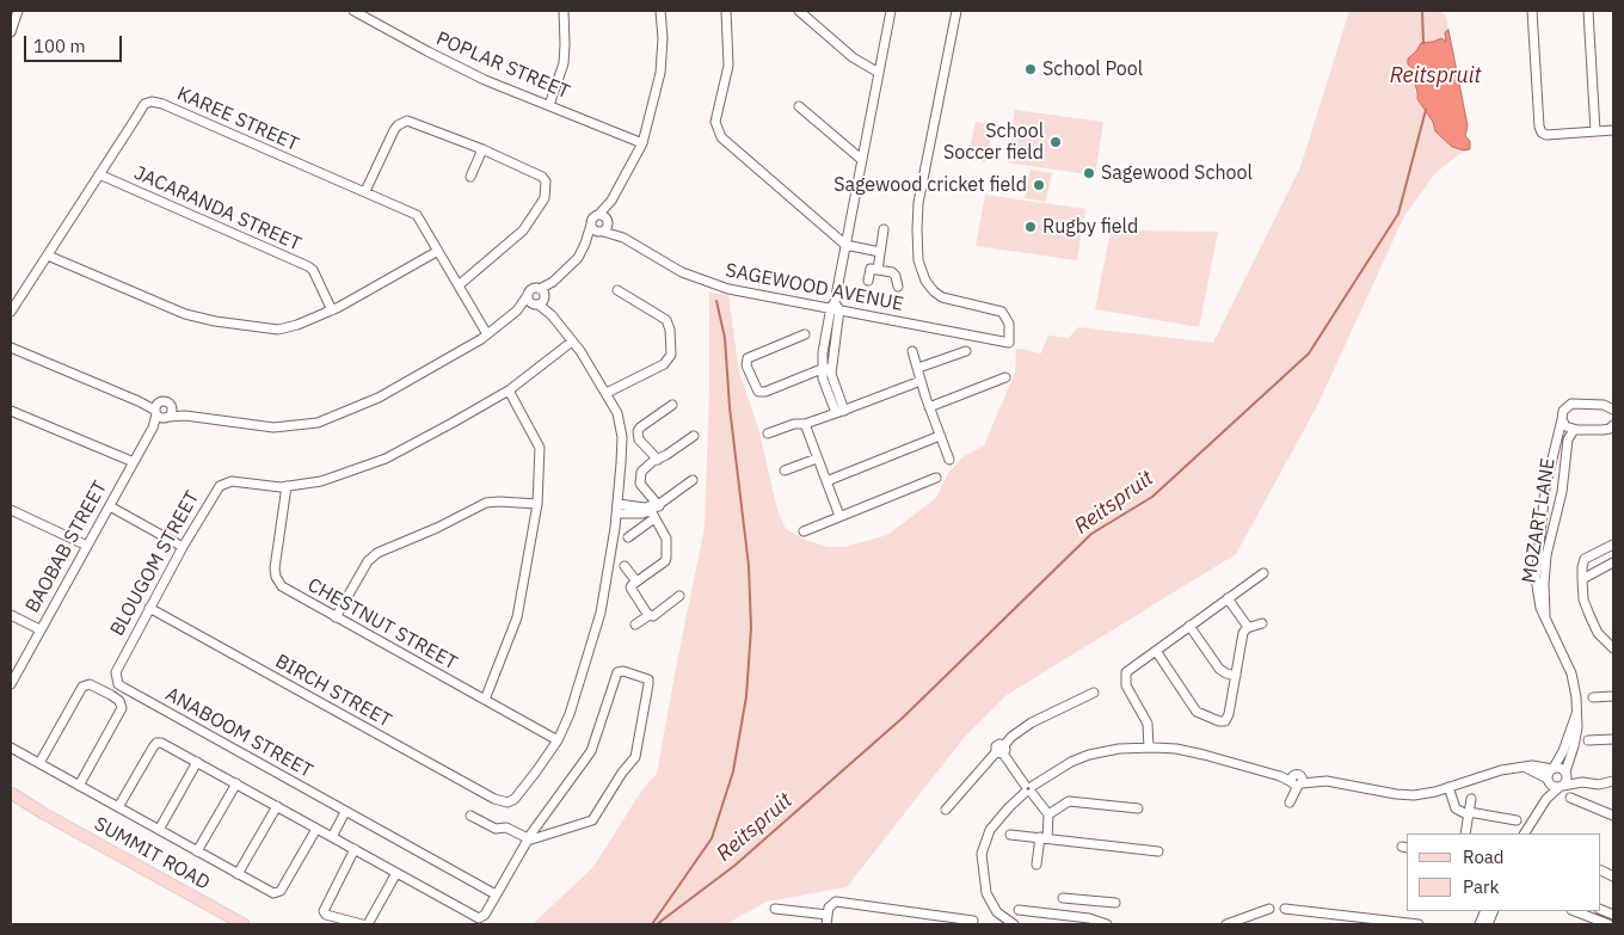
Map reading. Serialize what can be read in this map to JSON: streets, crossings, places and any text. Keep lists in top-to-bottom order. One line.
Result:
{"streets":{"main road":["SUMMIT ROAD"],"street":["POPLAR STREET","KAREE STREET","JACARANDA STREET","SAGEWOOD AVENUE","MOZART LANE","BAOBAB STREET","BLOUGOM STREET","CHESTNUT STREET","BIRCH STREET","ANABOOM STREET"]},"crossings":[["KAREE STREET","JACARANDA STREET"],["BLOUGOM STREET","CHESTNUT STREET"],["BLOUGOM STREET","BIRCH STREET"],["BLOUGOM STREET","ANABOOM STREET"],["CHESTNUT STREET","BIRCH STREET"]],"water":["Reitspruit"],"places":["School Pool","School Soccer field","Sagewood School","Sagewood cricket field","Rugby field"],"legend":["Road","Park"],"scale_bar":"100 m"}
